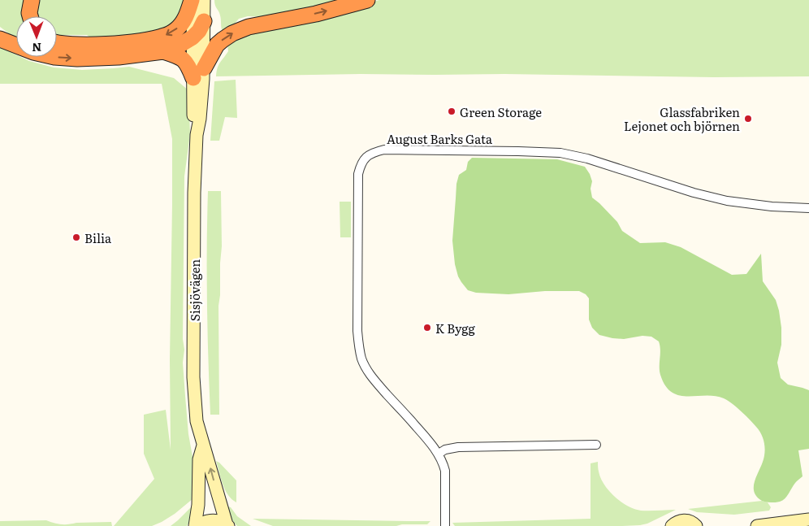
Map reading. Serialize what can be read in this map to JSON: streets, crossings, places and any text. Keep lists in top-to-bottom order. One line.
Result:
{"streets":{"street":["August Barks Gata","Sisjövägen"]},"places":["Green Storage","Glassfabriken Lejonet och björnen","Bilia","K Bygg"],"north":"bottom"}
